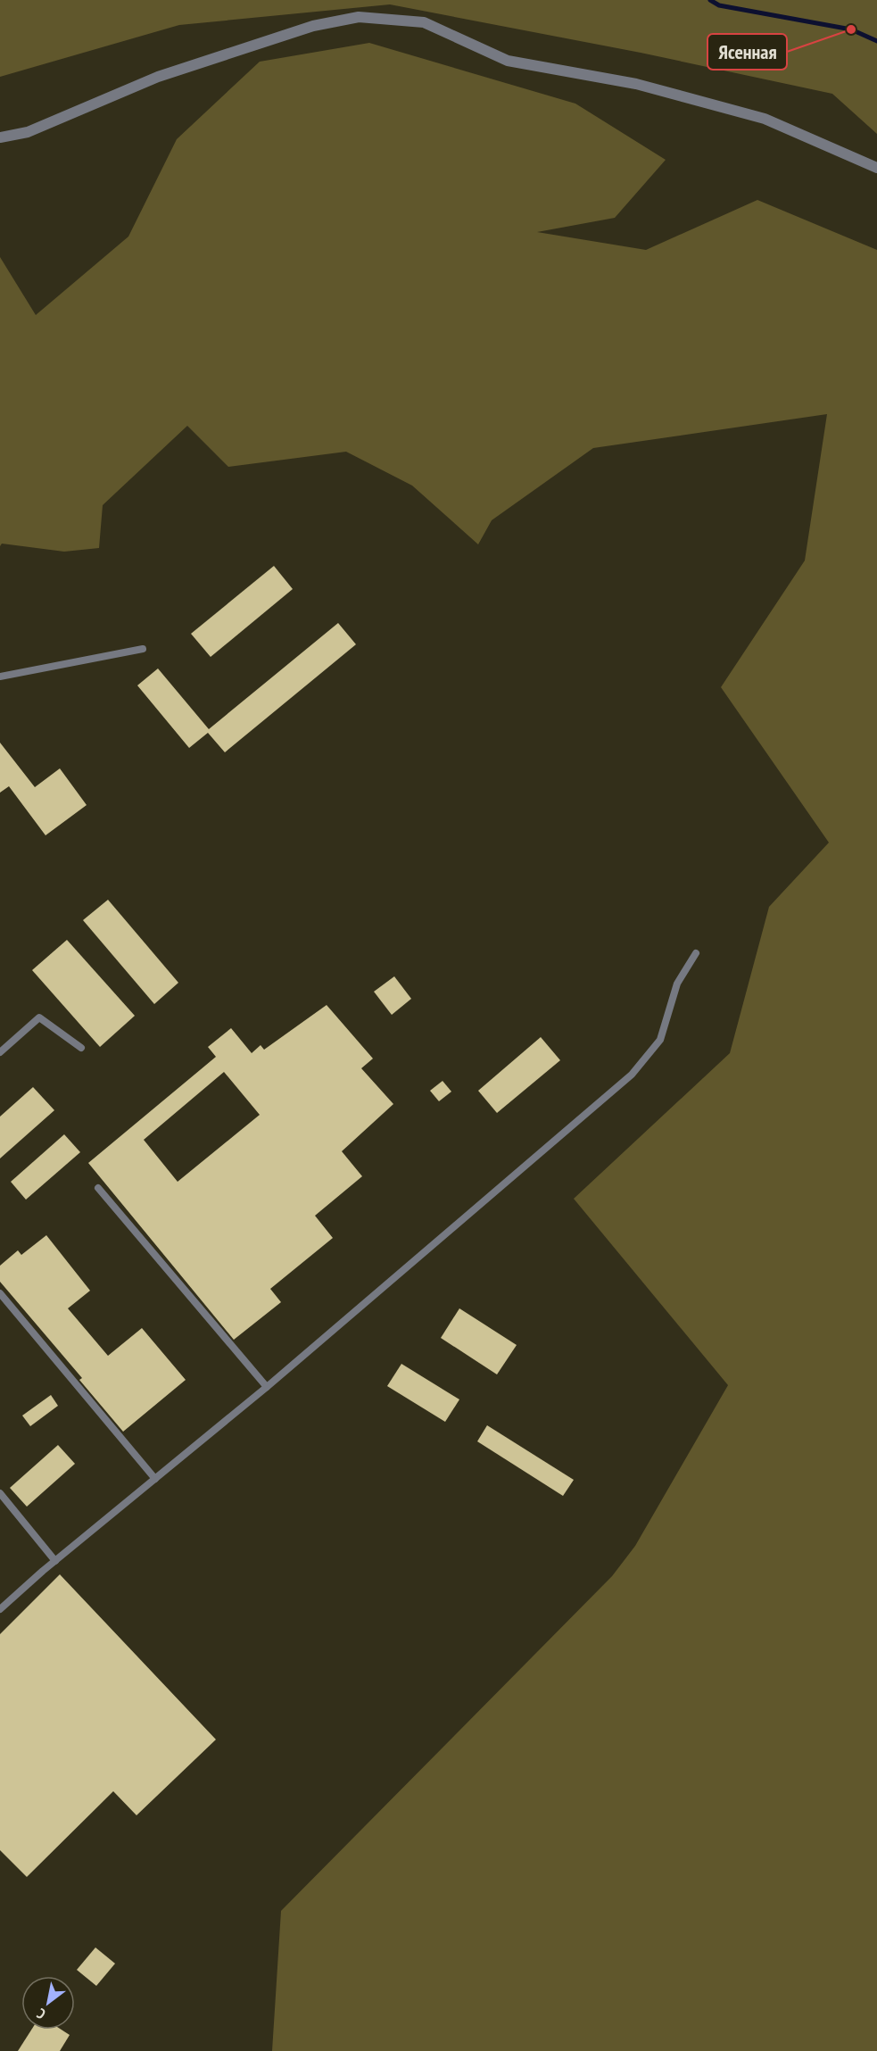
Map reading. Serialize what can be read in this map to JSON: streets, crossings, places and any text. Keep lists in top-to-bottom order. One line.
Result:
{"places":["Ясенная"],"north":"bottom left"}
